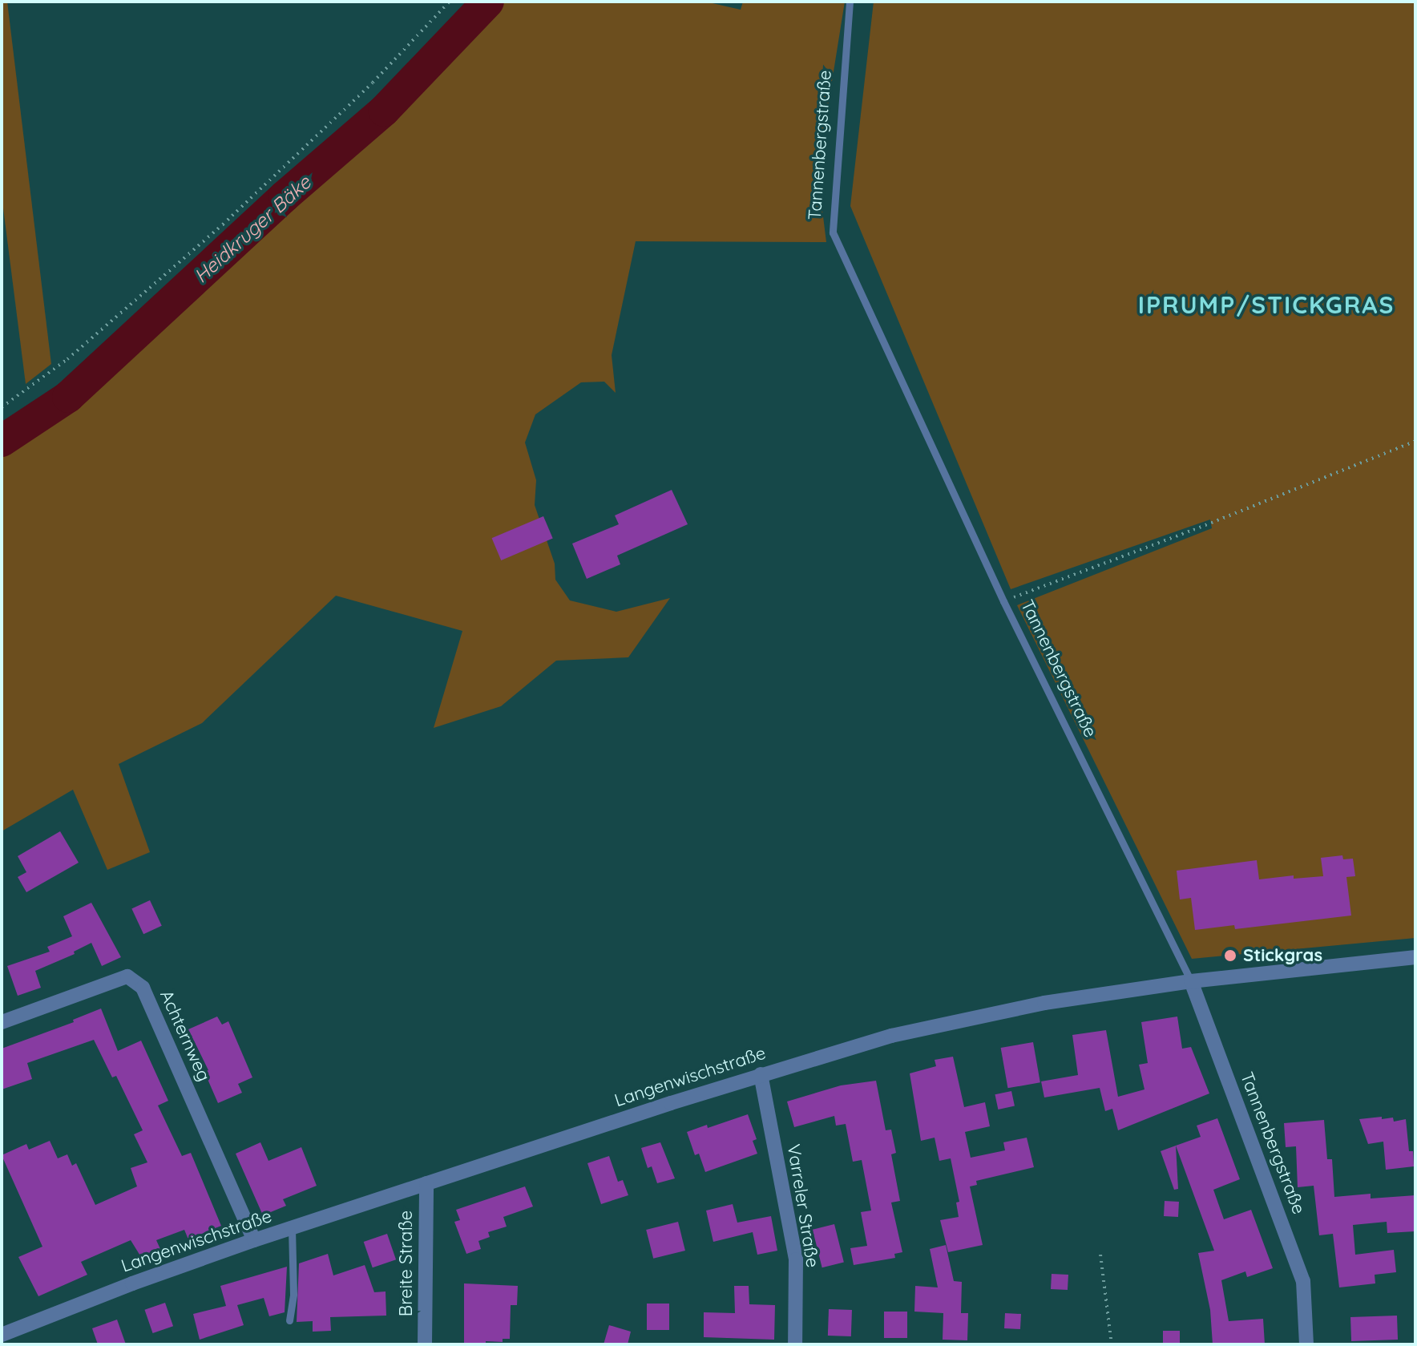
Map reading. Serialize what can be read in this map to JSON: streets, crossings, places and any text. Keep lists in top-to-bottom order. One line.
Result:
{"streets":{"street":["Tannenbergstraße","Achternweg","Langenwischstraße","Varreler Straße","Breite Straße"]},"crossings":[["Tannenbergstraße","Langenwischstraße"],["Achternweg","Langenwischstraße"],["Langenwischstraße","Varreler Straße"],["Langenwischstraße","Breite Straße"]],"districts":["IPRUMP/STICKGRAS"],"water":["Heidkruger Bäke"],"places":["Stickgras"]}
